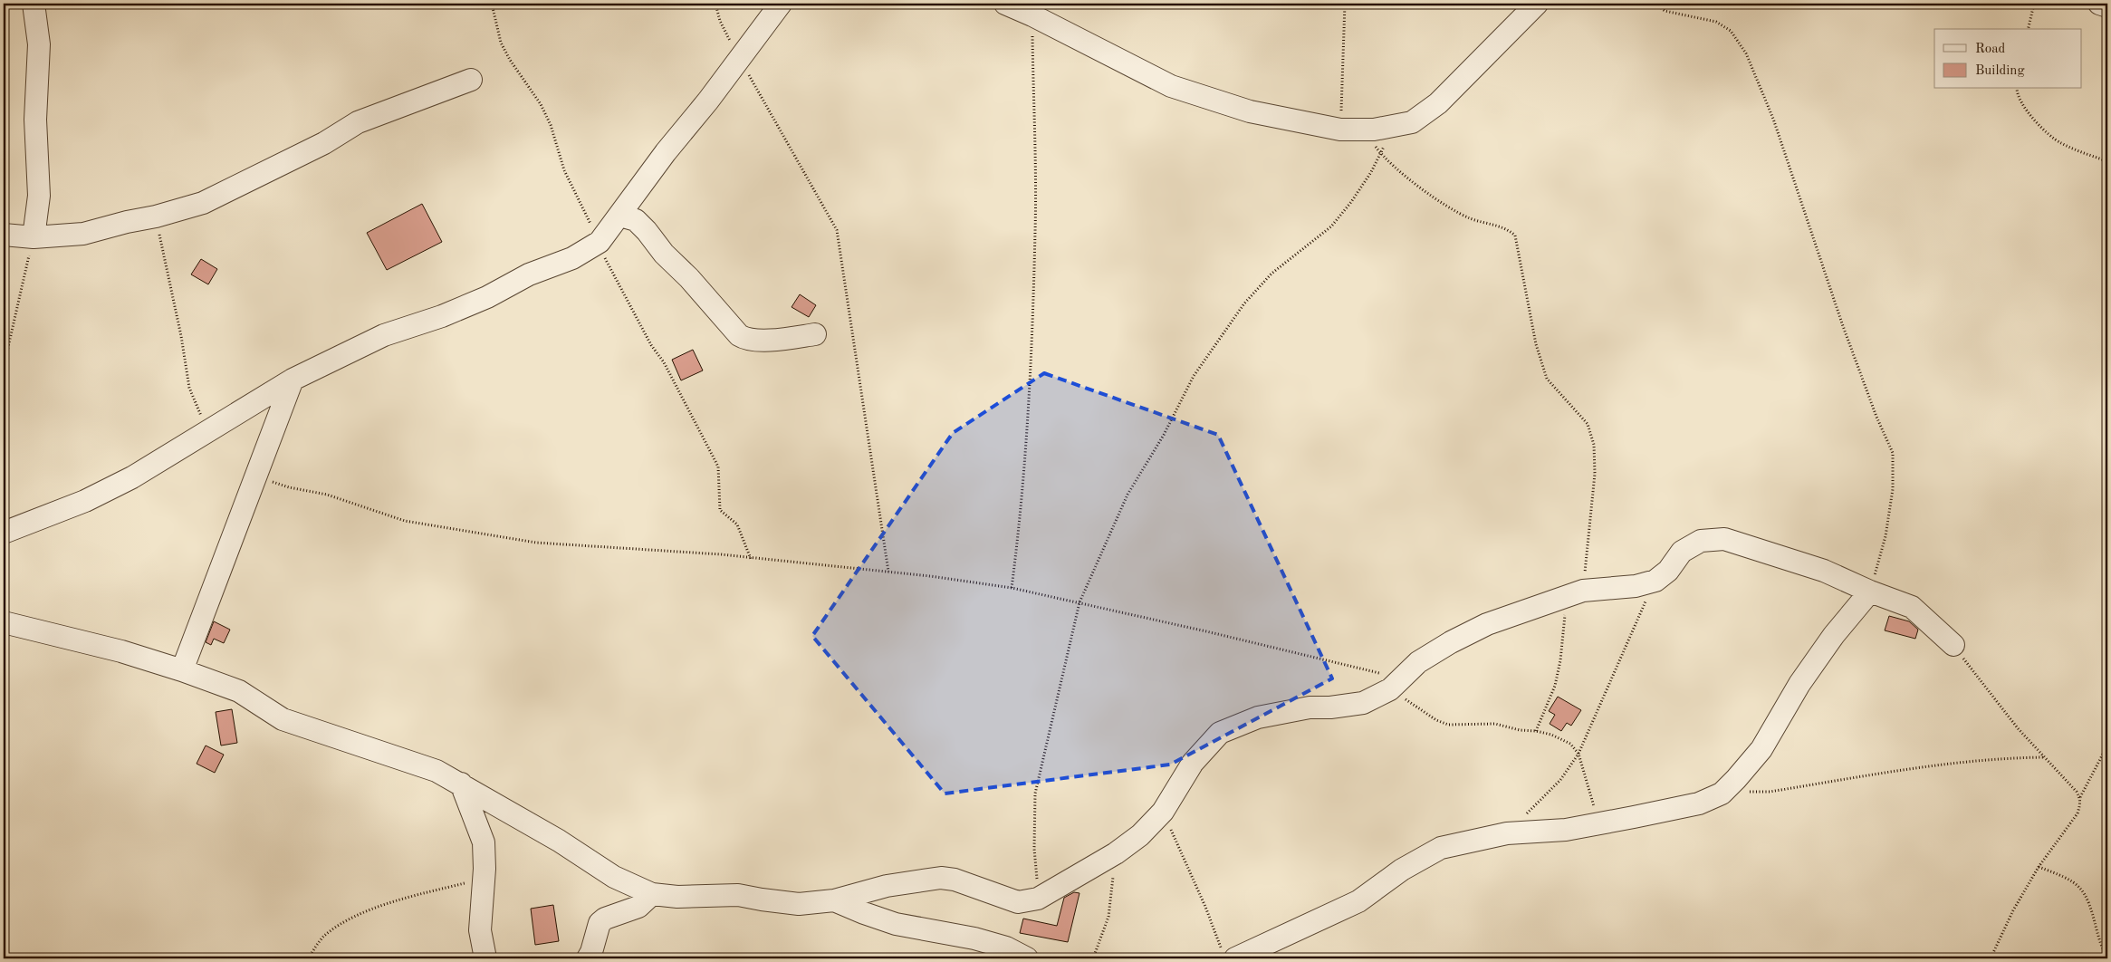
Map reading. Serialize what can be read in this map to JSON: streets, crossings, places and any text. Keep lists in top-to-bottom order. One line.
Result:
{"legend":["Road","Building"]}
